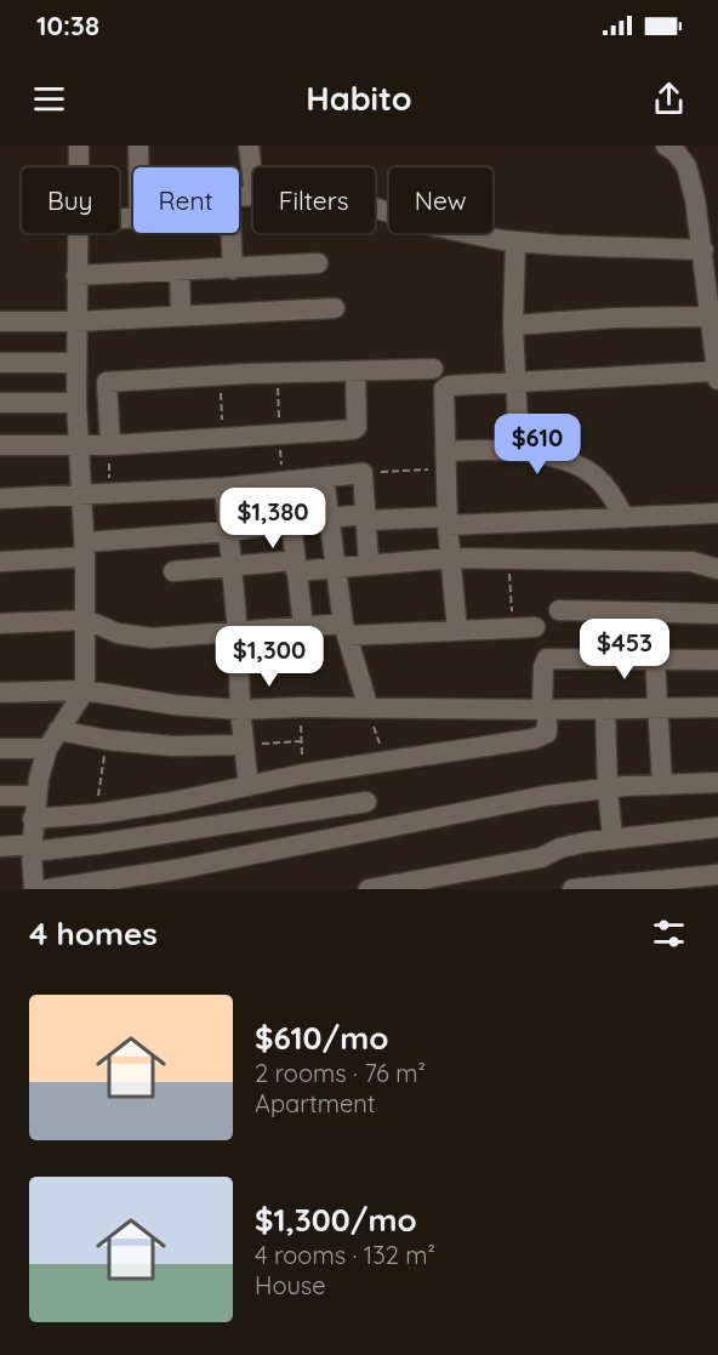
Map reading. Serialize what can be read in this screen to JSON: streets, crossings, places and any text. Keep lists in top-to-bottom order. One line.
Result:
{"page":{"status":"10:38","header":"Habito","chip":["Buy","Rent","Filters","New"],"price":["$610","$1,380","$453","$1,300"],"heading":"4 homes","list":[{"name":"$610/mo","note":"2 rooms · 76 m² · Apartment"},{"name":"$1,300/mo","note":"4 rooms · 132 m² · House"}]}}
